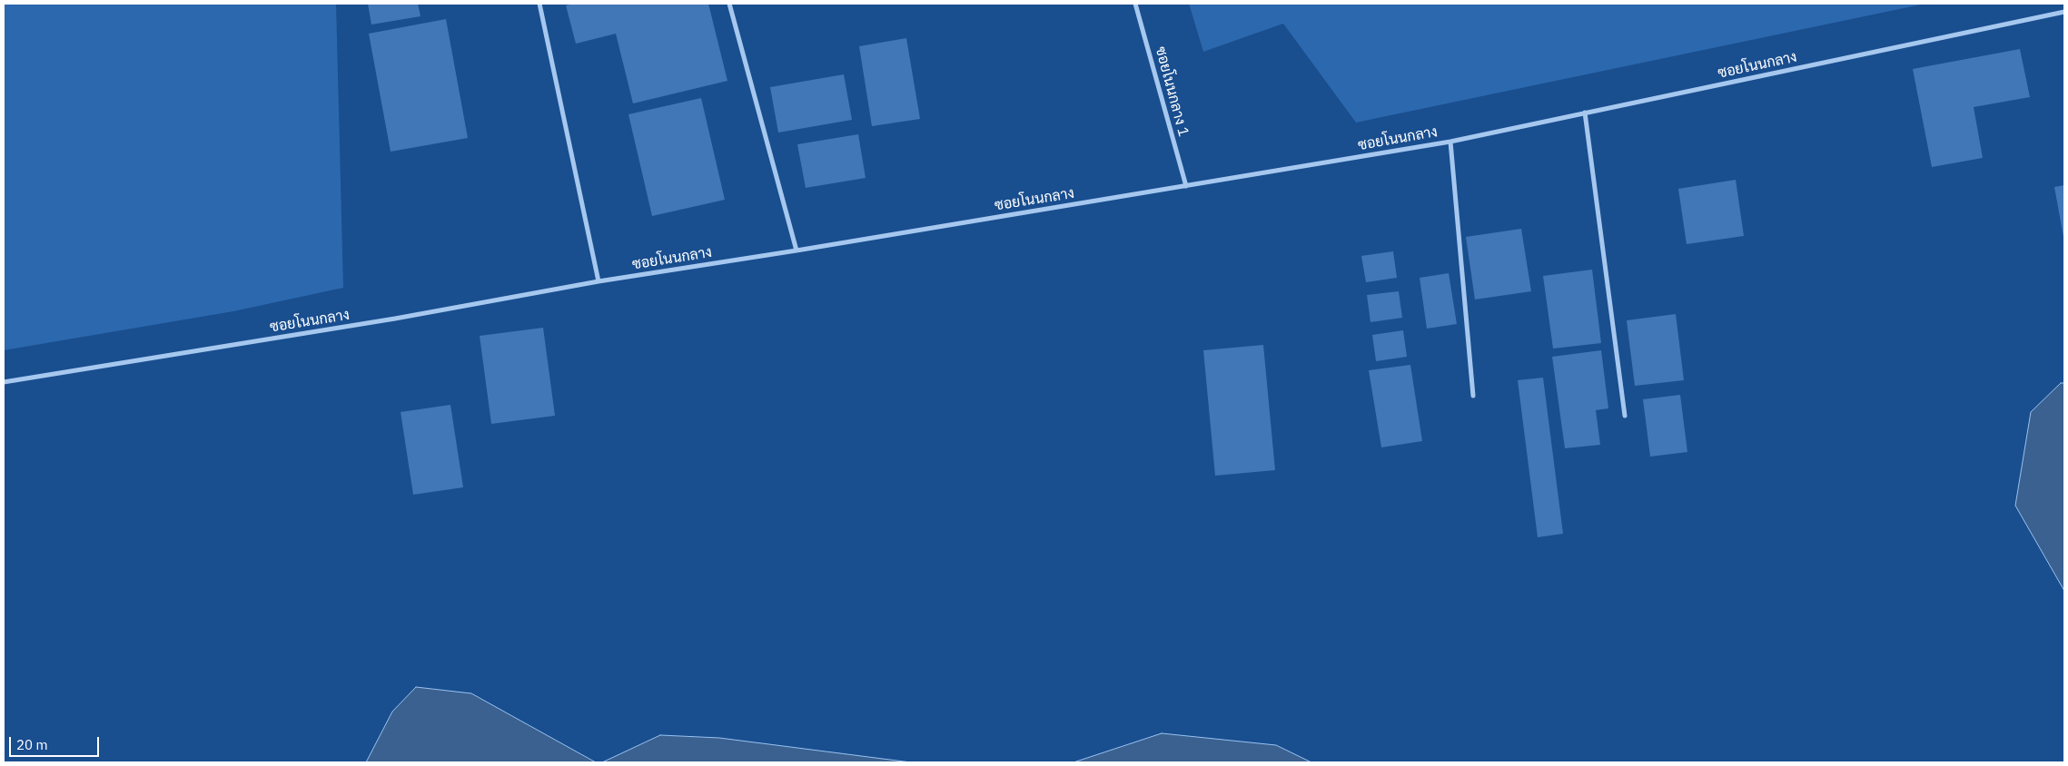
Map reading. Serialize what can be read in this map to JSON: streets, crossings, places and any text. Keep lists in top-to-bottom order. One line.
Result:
{"streets":{"street":["ซอยโนนกลาง","ซอยโนนกลาง 1"]},"crossings":[["ซอยโนนกลาง","ซอยโนนกลาง 1"]],"scale_bar":"20 m"}
